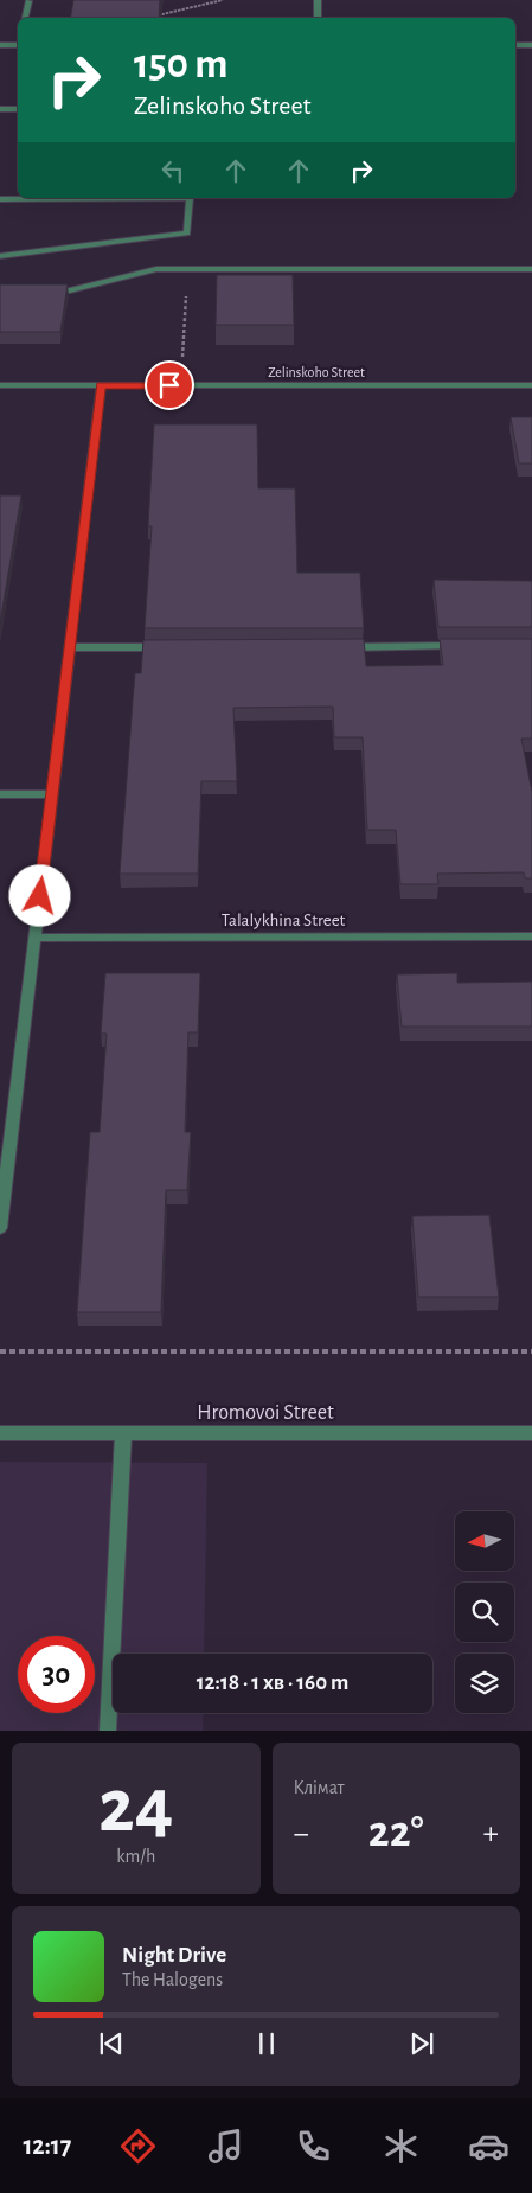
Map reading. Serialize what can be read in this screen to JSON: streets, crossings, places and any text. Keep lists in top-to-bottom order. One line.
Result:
{"streets":{"street":["Zelinskoho Street","Talalykhina Street","Hromovoi Street"]},"north":"left","page":{"turn":["150 m","Zelinskoho Street"],"limit":"30","trip":"12:18 · 1 хв · 160 m","tile":[["24","km/h"],"Клімат"],"heat":["−","22°","+"],"song":["Night Drive","The Halogens"],"tabs":"12:17"}}
